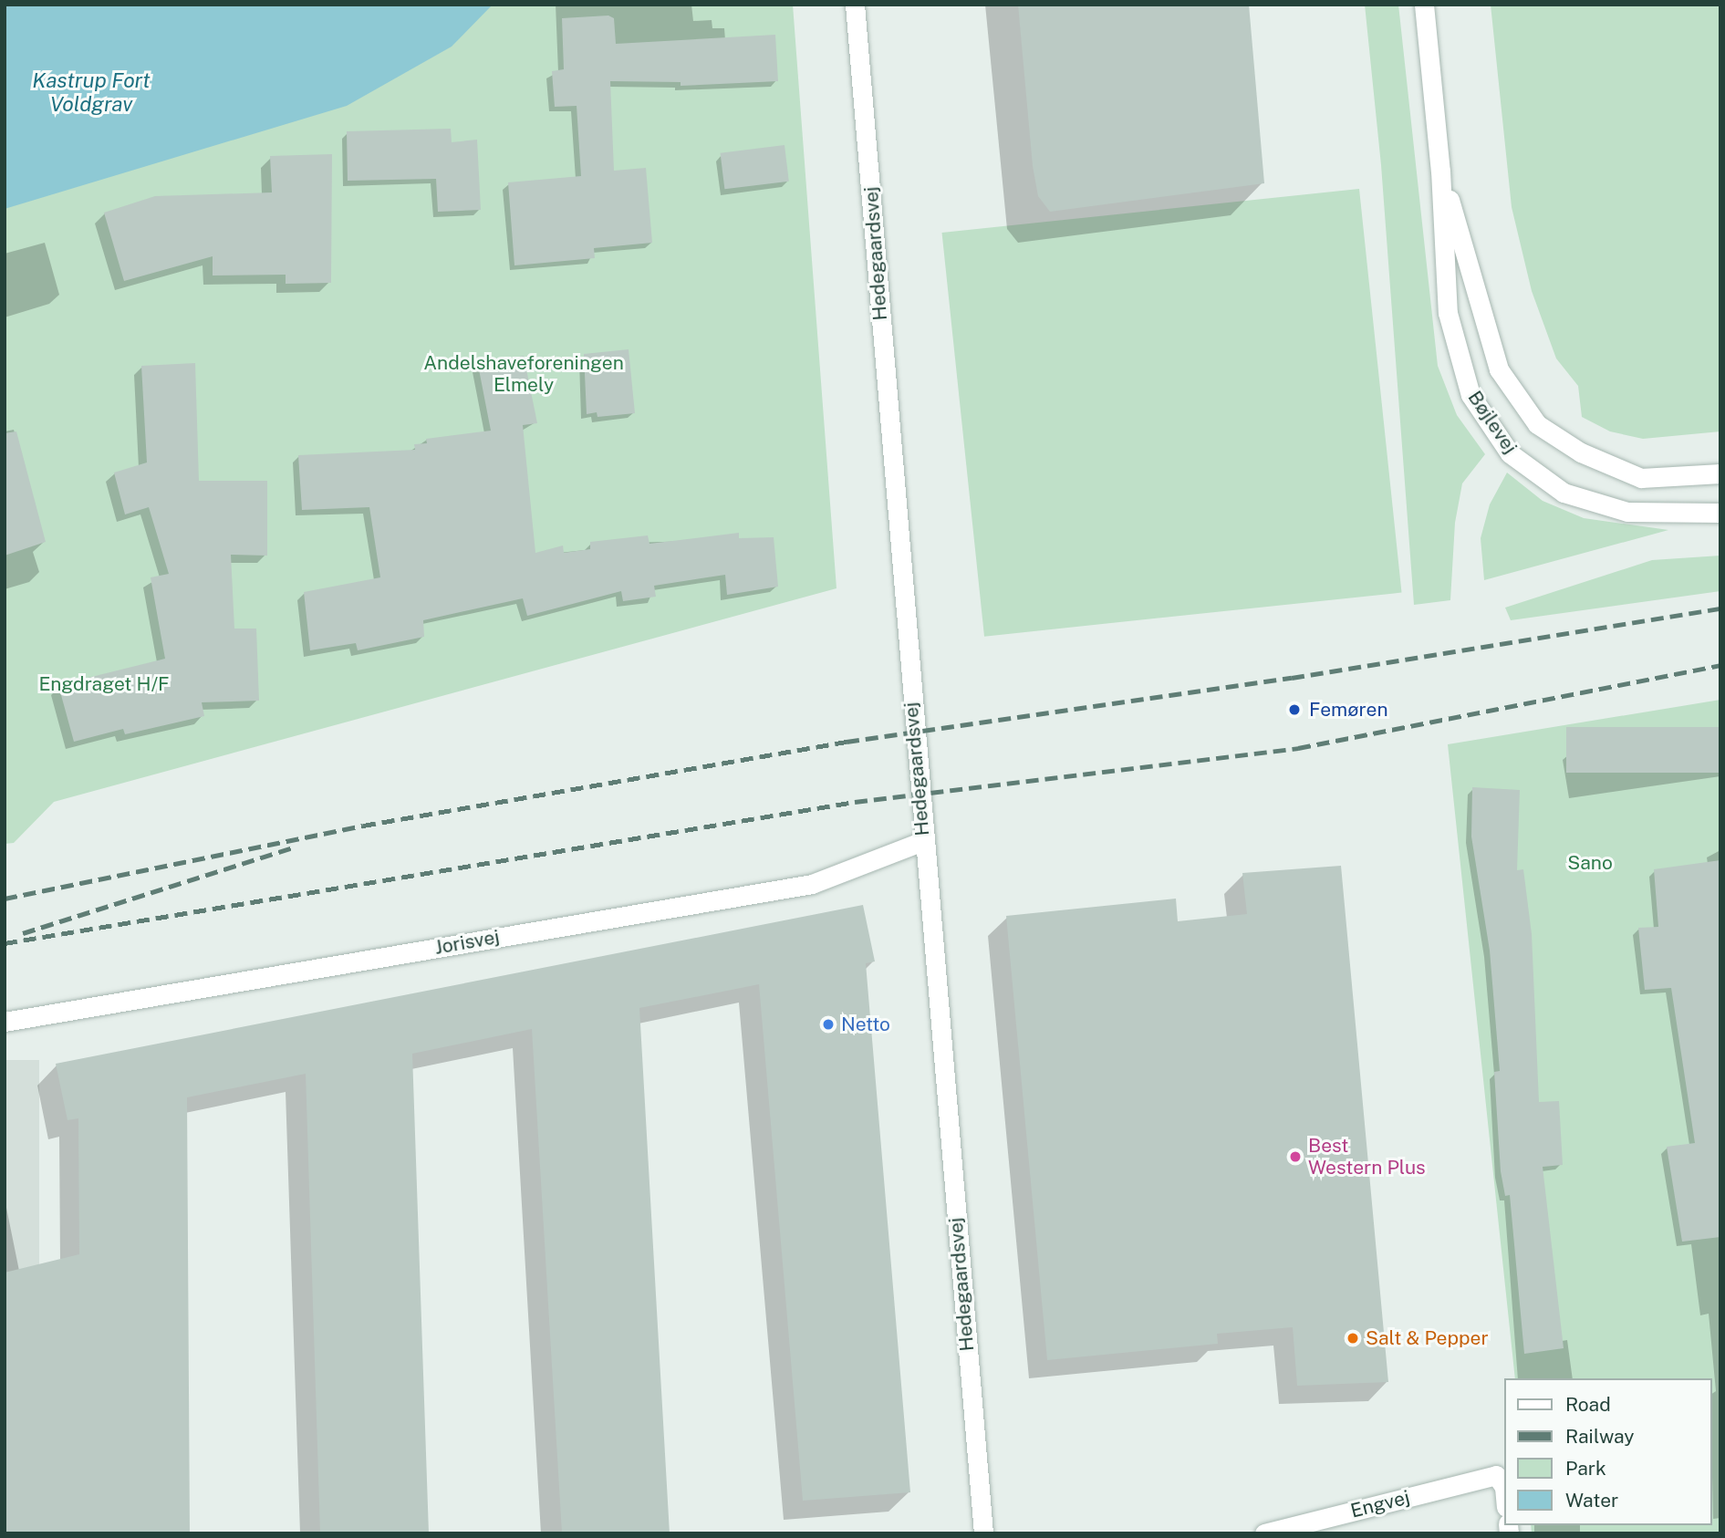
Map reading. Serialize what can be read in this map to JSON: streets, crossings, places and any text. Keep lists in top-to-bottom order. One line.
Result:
{"streets":{"street":["Hedegaardsvej","Bøjlevej","Jorisvej","Engvej"]},"crossings":[["Hedegaardsvej","Jorisvej"]],"water":["Kastrup Fort Voldgrav"],"parks":["Andelshaveforeningen Elmely","Engdraget H/F","Sano"],"places":["Femøren","Netto","Best Western Plus","Salt & Pepper"],"legend":["Road","Railway","Park","Water"]}
